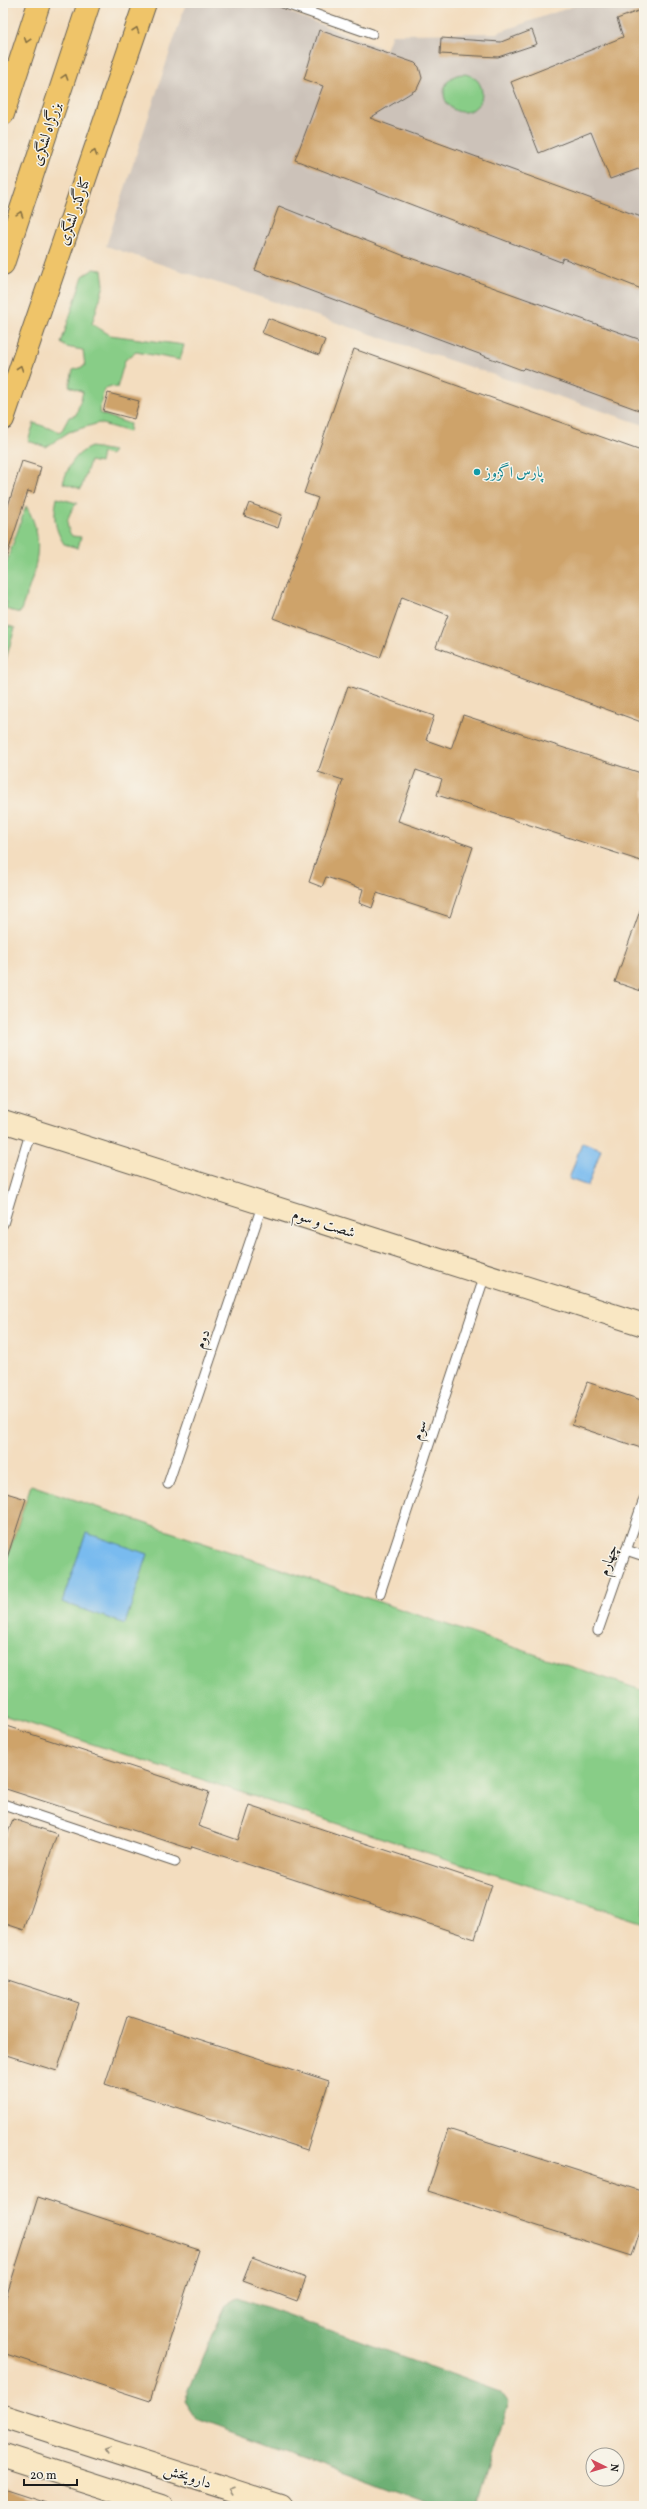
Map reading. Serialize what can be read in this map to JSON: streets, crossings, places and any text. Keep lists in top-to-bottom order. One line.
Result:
{"streets":{"main road":["بزرگراه لشگری","کنارگذر لشگری"],"street":["شصت و سوم","داروپخش"],"lane":["دوم","سوم","چهارم"]},"crossings":[["شصت و سوم","دوم"],["شصت و سوم","سوم"]],"one_way":["کنارگذر لشگری"],"places":["پارس اگزوز"],"scale_bar":"20 m","north":"right"}
